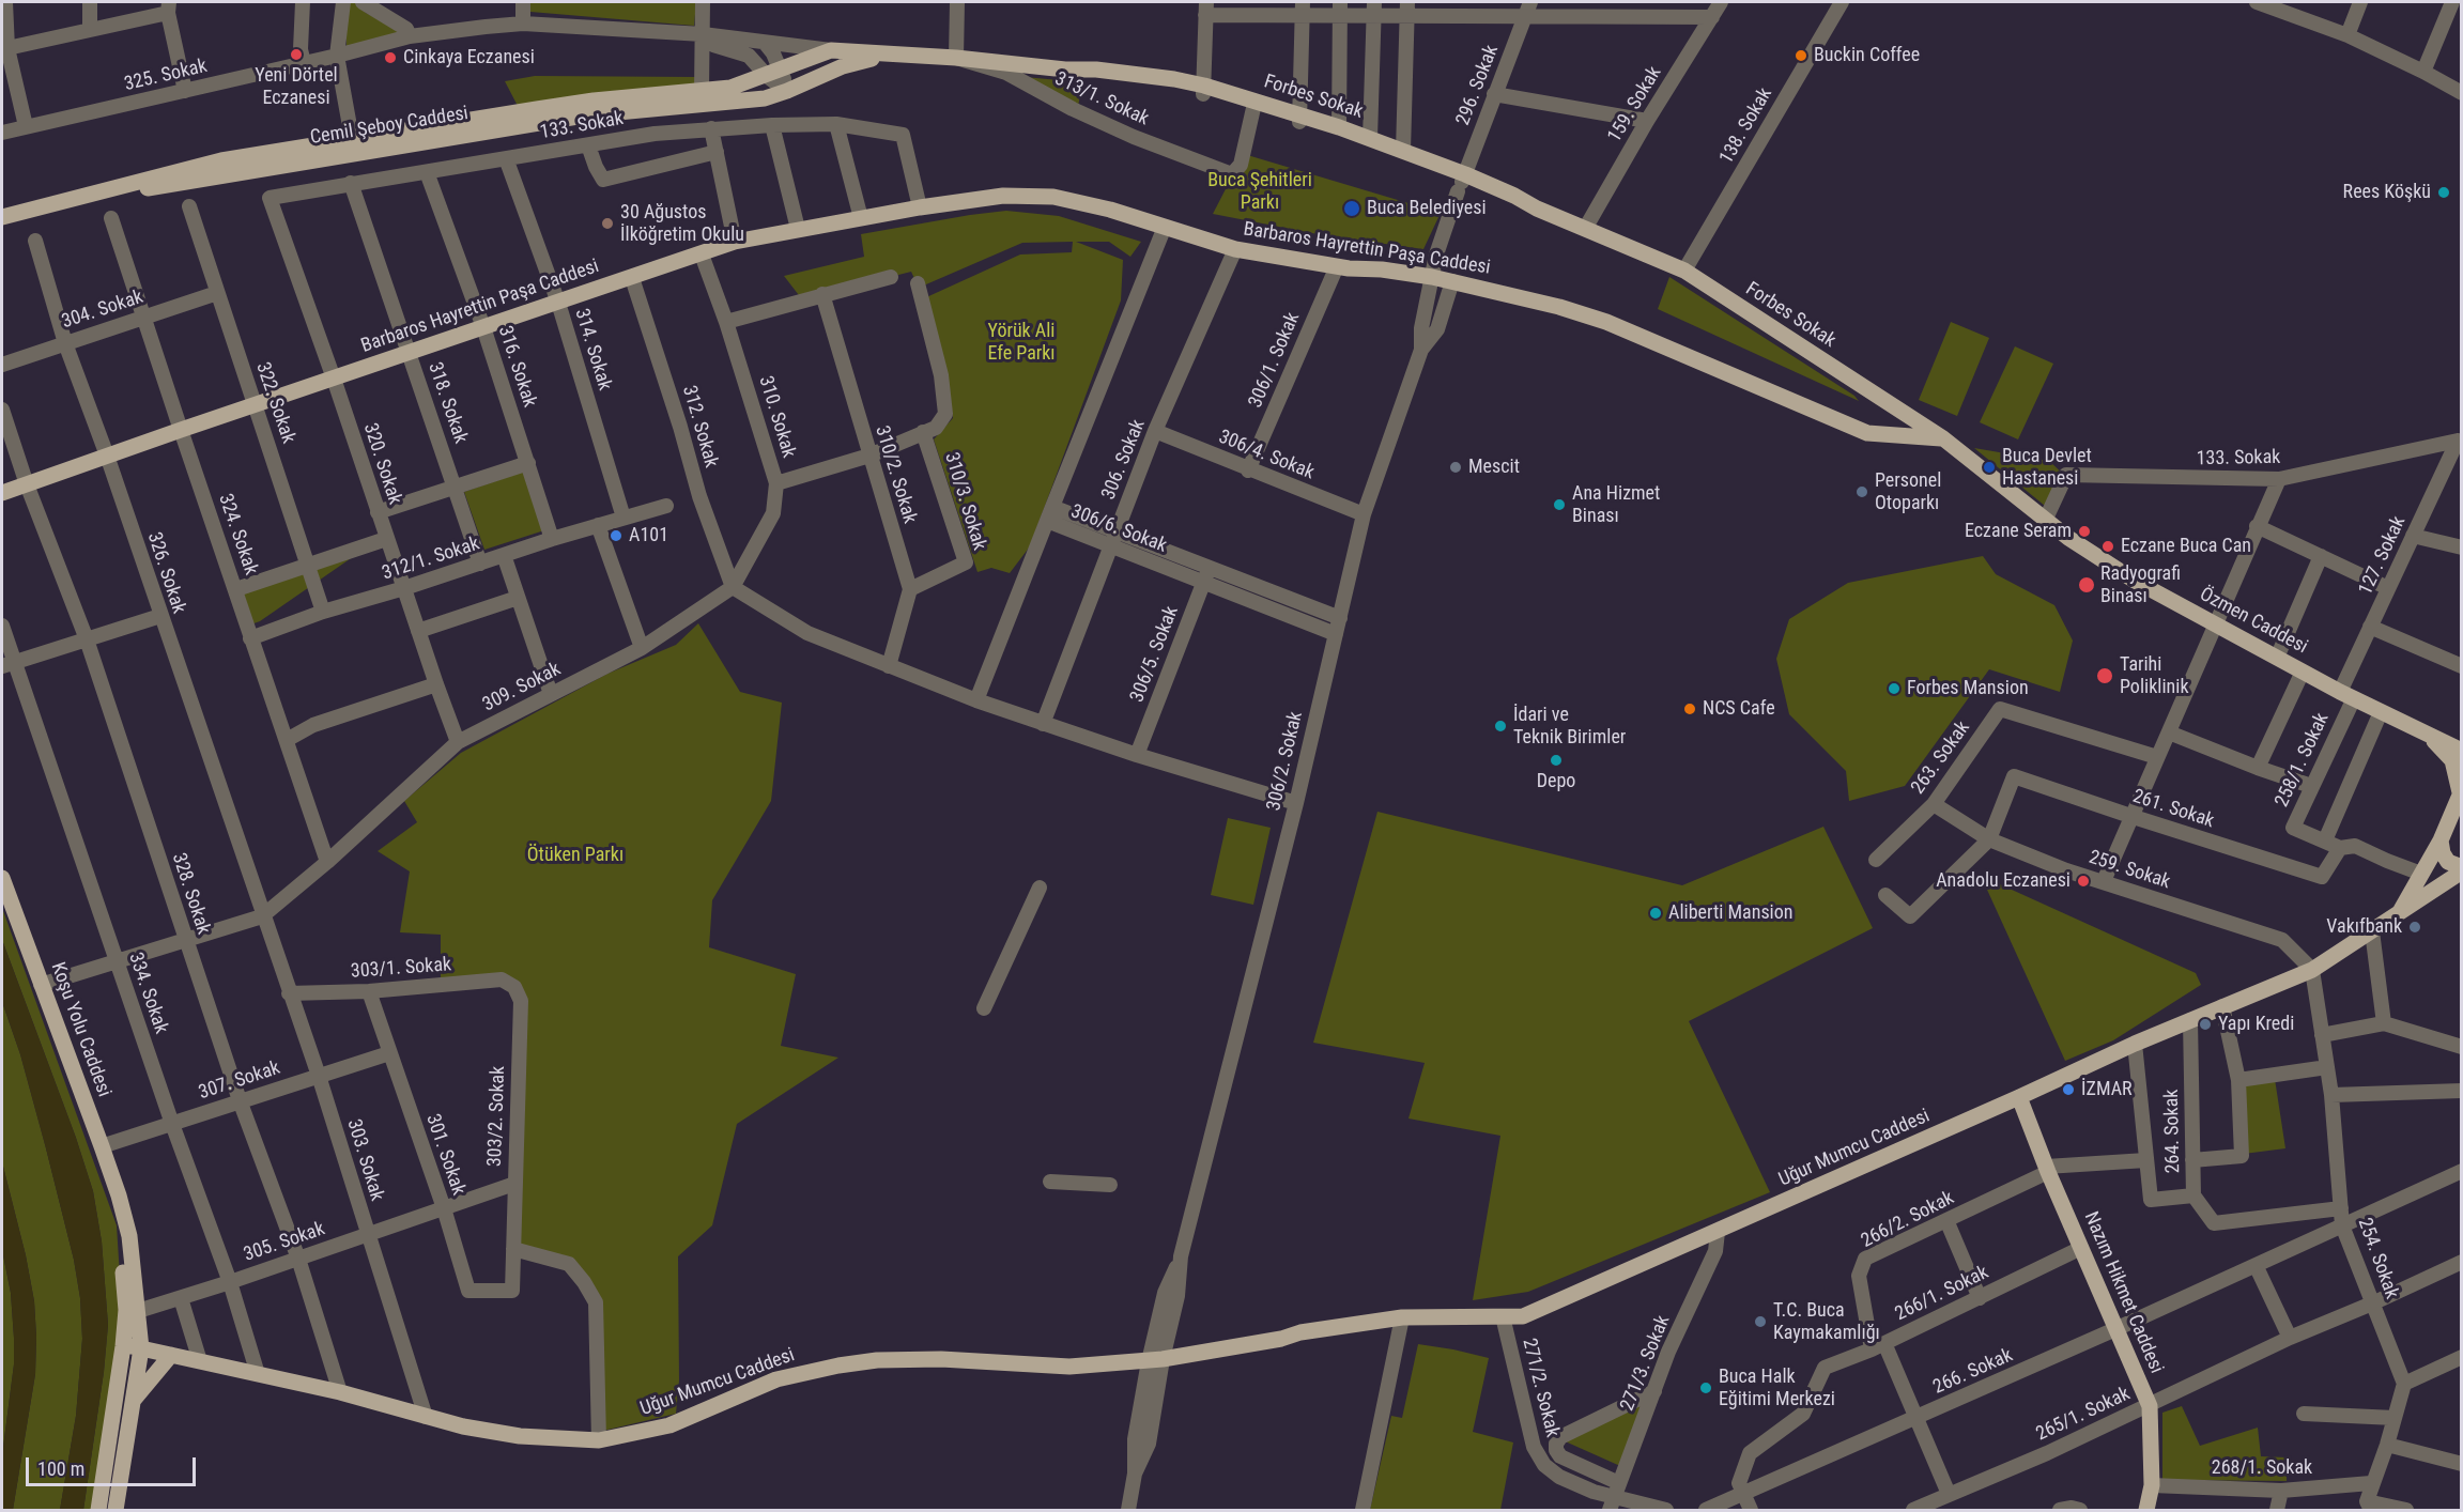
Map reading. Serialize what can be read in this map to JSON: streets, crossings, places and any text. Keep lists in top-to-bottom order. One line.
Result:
{"streets":{"main road":["Forbes Sokak","Cemil Şeboy Caddesi","Barbaros Hayrettin Paşa Caddesi","Özmen Caddesi","Koşu Yolu Caddesi","Uğur Mumcu Caddesi","Nazım Hikmet Caddesi"],"street":["325. Sokak","296. Sokak","313/1. Sokak","159. Sokak","133. Sokak","138. Sokak","304. Sokak","314. Sokak","306/1. Sokak","316. Sokak","322. Sokak","318. Sokak","310. Sokak","312. Sokak","306/4. Sokak","306. Sokak","320. Sokak","310/2. Sokak","310/3. Sokak","306/6. Sokak","324. Sokak","127. Sokak","312/1. Sokak","326. Sokak","306/5. Sokak","309. Sokak","263. Sokak","258/1. Sokak","306/2. Sokak","261. Sokak","259. Sokak","328. Sokak","303/1. Sokak","334. Sokak","307. Sokak","303/2. Sokak","264. Sokak","301. Sokak","303. Sokak","266/2. Sokak","305. Sokak","254. Sokak","266/1. Sokak","271/3. Sokak","266. Sokak","271/2. Sokak","265/1. Sokak","268/1. Sokak"]},"crossings":[["325. Sokak","Forbes Sokak"],["296. Sokak","Forbes Sokak"],["296. Sokak","Barbaros Hayrettin Paşa Caddesi"],["296. Sokak","306/2. Sokak"],["Forbes Sokak","313/1. Sokak"],["Forbes Sokak","159. Sokak"],["Forbes Sokak","Cemil Şeboy Caddesi"],["Forbes Sokak","138. Sokak"],["Forbes Sokak","Barbaros Hayrettin Paşa Caddesi"],["Forbes Sokak","Özmen Caddesi"],["133. Sokak","Barbaros Hayrettin Paşa Caddesi"],["133. Sokak","314. Sokak"],["133. Sokak","316. Sokak"],["133. Sokak","318. Sokak"],["133. Sokak","320. Sokak"],["133. Sokak","127. Sokak"],["133. Sokak","Özmen Caddesi"],["Barbaros Hayrettin Paşa Caddesi","314. Sokak"],["Barbaros Hayrettin Paşa Caddesi","306/1. Sokak"],["Barbaros Hayrettin Paşa Caddesi","316. Sokak"],["Barbaros Hayrettin Paşa Caddesi","322. Sokak"],["Barbaros Hayrettin Paşa Caddesi","318. Sokak"],["Barbaros Hayrettin Paşa Caddesi","310. Sokak"],["Barbaros Hayrettin Paşa Caddesi","312. Sokak"],["Barbaros Hayrettin Paşa Caddesi","306. Sokak"],["Barbaros Hayrettin Paşa Caddesi","320. Sokak"],["Barbaros Hayrettin Paşa Caddesi","324. Sokak"],["Barbaros Hayrettin Paşa Caddesi","326. Sokak"],["Barbaros Hayrettin Paşa Caddesi","Özmen Caddesi"],["Barbaros Hayrettin Paşa Caddesi","306/2. Sokak"],["Barbaros Hayrettin Paşa Caddesi","328. Sokak"],["304. Sokak","322. Sokak"],["304. Sokak","324. Sokak"],["304. Sokak","326. Sokak"],["314. Sokak","312/1. Sokak"],["306/1. Sokak","306/4. Sokak"],["316. Sokak","312/1. Sokak"],["322. Sokak","312/1. Sokak"],["318. Sokak","312/1. Sokak"],["310. Sokak","312. Sokak"],["310. Sokak","310/3. Sokak"],["310. Sokak","309. Sokak"],["312. Sokak","309. Sokak"],["306/4. Sokak","306. Sokak"],["306/4. Sokak","306/2. Sokak"],["306. Sokak","306/6. Sokak"],["320. Sokak","312/1. Sokak"],["320. Sokak","309. Sokak"],["310/2. Sokak","310/3. Sokak"],["306/6. Sokak","306/5. Sokak"],["306/6. Sokak","306/2. Sokak"],["324. Sokak","312/1. Sokak"],["324. Sokak","309. Sokak"],["127. Sokak","Özmen Caddesi"],["127. Sokak","258/1. Sokak"],["326. Sokak","309. Sokak"],["326. Sokak","303. Sokak"],["Özmen Caddesi","258/1. Sokak"],["309. Sokak","328. Sokak"],["309. Sokak","334. Sokak"],["309. Sokak","Koşu Yolu Caddesi"],["309. Sokak","303. Sokak"],["263. Sokak","259. Sokak"],["258/1. Sokak","261. Sokak"],["258/1. Sokak","Uğur Mumcu Caddesi"],["306/2. Sokak","Uğur Mumcu Caddesi"],["261. Sokak","259. Sokak"],["259. Sokak","Uğur Mumcu Caddesi"],["259. Sokak","254. Sokak"],["328. Sokak","307. Sokak"],["328. Sokak","Uğur Mumcu Caddesi"],["328. Sokak","305. Sokak"],["303/1. Sokak","303/2. Sokak"],["303/1. Sokak","301. Sokak"],["303/1. Sokak","303. Sokak"],["334. Sokak","307. Sokak"],["334. Sokak","Uğur Mumcu Caddesi"],["334. Sokak","305. Sokak"],["Koşu Yolu Caddesi","307. Sokak"],["Koşu Yolu Caddesi","Uğur Mumcu Caddesi"],["Koşu Yolu Caddesi","305. Sokak"],["307. Sokak","301. Sokak"],["307. Sokak","303. Sokak"],["303/2. Sokak","301. Sokak"],["303/2. Sokak","305. Sokak"],["264. Sokak","Uğur Mumcu Caddesi"],["264. Sokak","266/2. Sokak"],["Uğur Mumcu Caddesi","303. Sokak"],["Uğur Mumcu Caddesi","254. Sokak"],["Uğur Mumcu Caddesi","Nazım Hikmet Caddesi"],["Uğur Mumcu Caddesi","271/3. Sokak"],["Uğur Mumcu Caddesi","271/2. Sokak"],["301. Sokak","305. Sokak"],["303. Sokak","305. Sokak"],["266/2. Sokak","Nazım Hikmet Caddesi"],["266/2. Sokak","266/1. Sokak"],["266/2. Sokak","266. Sokak"],["266/2. Sokak","265/1. Sokak"],["254. Sokak","266. Sokak"],["254. Sokak","265/1. Sokak"],["Nazım Hikmet Caddesi","266/1. Sokak"],["Nazım Hikmet Caddesi","266. Sokak"],["Nazım Hikmet Caddesi","265/1. Sokak"],["Nazım Hikmet Caddesi","268/1. Sokak"],["266/1. Sokak","266. Sokak"],["271/3. Sokak","271/2. Sokak"]],"parks":["Buca Şehitleri Parkı","Yörük Ali Efe Parkı","Ötüken Parkı"],"places":["Yeni Dörtel Eczanesi","Buckin Coffee","Cinkaya Eczanesi","Rees Köşkü","Buca Belediyesi","30 Ağustos İlköğretim Okulu","Mescit","Buca Devlet Hastanesi","Personel Otoparkı","Ana Hizmet Binası","Eczane Seram","A101","Eczane Buca Can","Radyografi Binası","Tarihi Poliklinik","Forbes Mansion","NCS Cafe","İdari ve Teknik Birimler","Depo","Anadolu Eczanesi","Aliberti Mansion","Vakıfbank","Yapı Kredi","İZMAR","T.C. Buca Kaymakamlığı","Buca Halk Eğitimi Merkezi"],"scale_bar":"100 m"}
